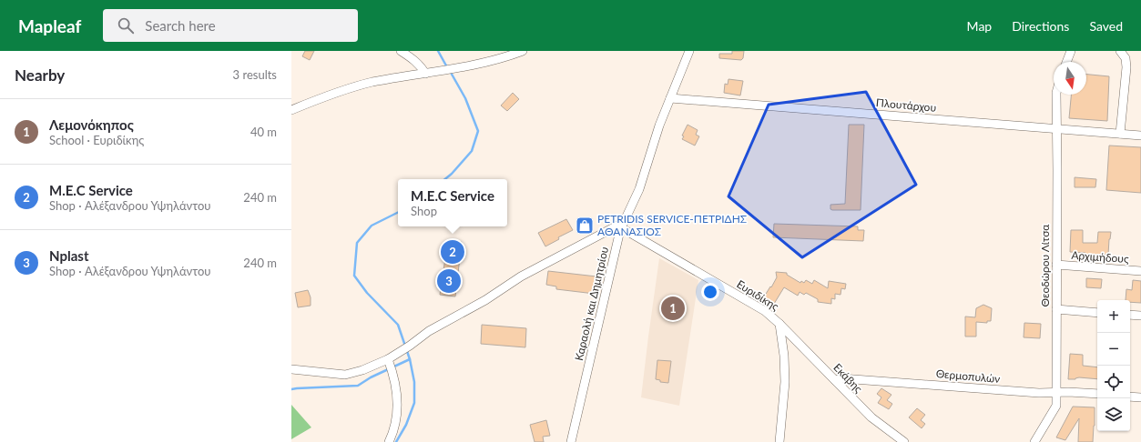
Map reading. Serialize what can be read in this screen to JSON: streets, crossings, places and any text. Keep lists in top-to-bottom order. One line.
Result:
{"streets":{"street":["Πλουτάρχου","Αρχιμήδους","Θεοδώρου Λίτσα","Ευριδίκης","Καραολή και Δημητρίου","Θερμοπυλών","Εκάβης"]},"crossings":[["Πλουτάρχου","Θεοδώρου Λίτσα"],["Πλουτάρχου","Καραολή και Δημητρίου"],["Αρχιμήδους","Θεοδώρου Λίτσα"],["Θεοδώρου Λίτσα","Θερμοπυλών"],["Ευριδίκης","Καραολή και Δημητρίου"],["Ευριδίκης","Εκάβης"],["Θερμοπυλών","Εκάβης"]],"places":{"shop":["PETRIDIS SERVICE-ΠΕΤΡΙΔΗΣ ΑΘΑΝΑΣΙΟΣ"]},"north":"bottom","page":{"header":"Mapleaf","search":"Search here","nav":["Map","Directions","Saved"],"heading":["Nearby","3 results"],"list":[{"mark":"1","name":"Λεμονόκηπος","note":"School · Ευριδίκης","value":"40 m"},{"mark":"2","name":"M.E.C Service","note":"Shop · Αλέξανδρου Υψηλάντου","value":"240 m"},{"mark":"3","name":"Nplast","note":"Shop · Αλέξανδρου Υψηλάντου","value":"240 m"}],"popup":["M.E.C Service","Shop"],"pins":["2","3","1"],"map_buttons":["+","−"]}}
